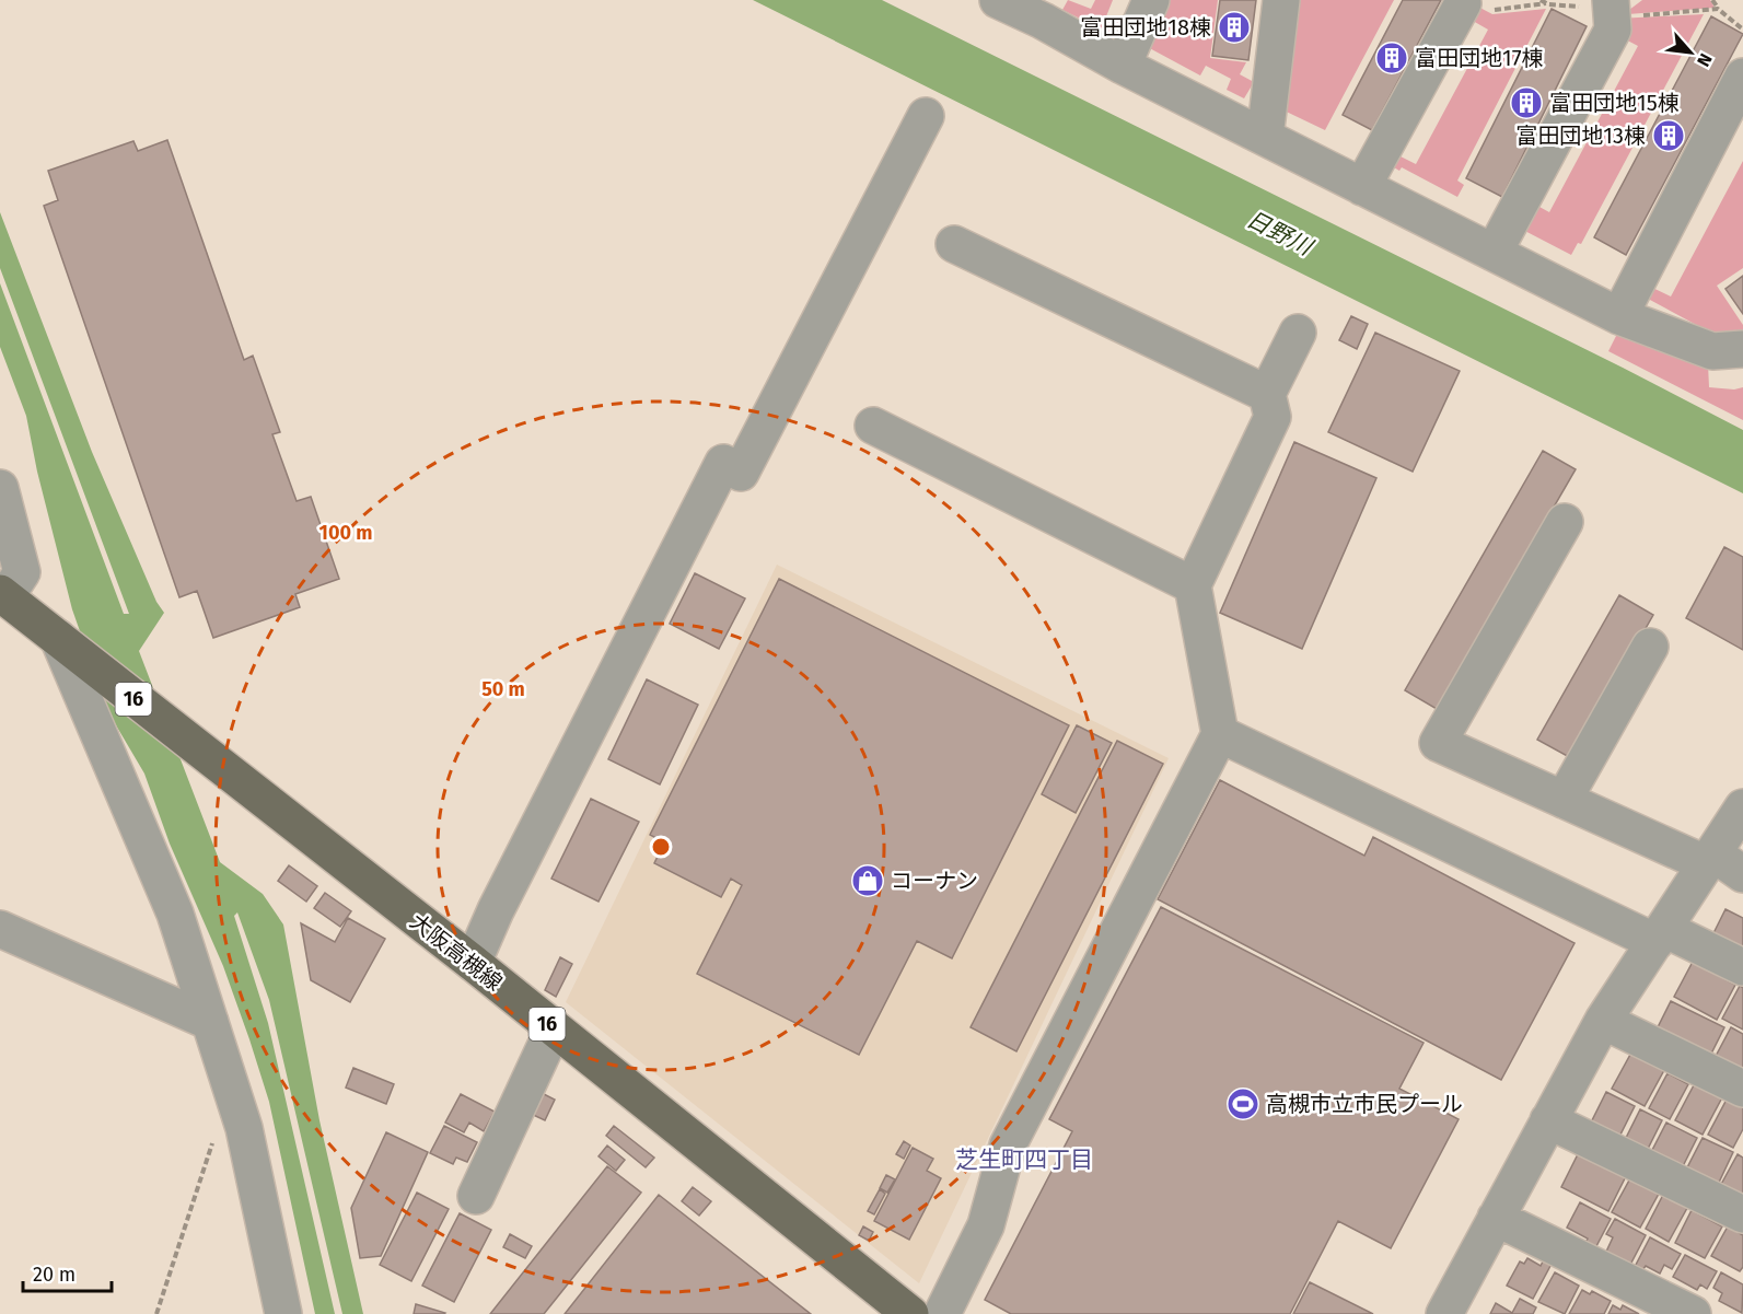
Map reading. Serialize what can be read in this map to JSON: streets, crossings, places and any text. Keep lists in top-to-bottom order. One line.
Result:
{"streets":{"main road":["16","大阪高槻線"]},"districts":["芝生町四丁目"],"water":["日野川"],"places":{"building":["富田団地18棟","富田団地17棟","富田団地15棟","富田団地13棟"],"shop":["コーナン"],"sports":["高槻市立市民プール"]},"scale_bar":"20 m","north":"bottom right","rings":["100 m","50 m"]}
